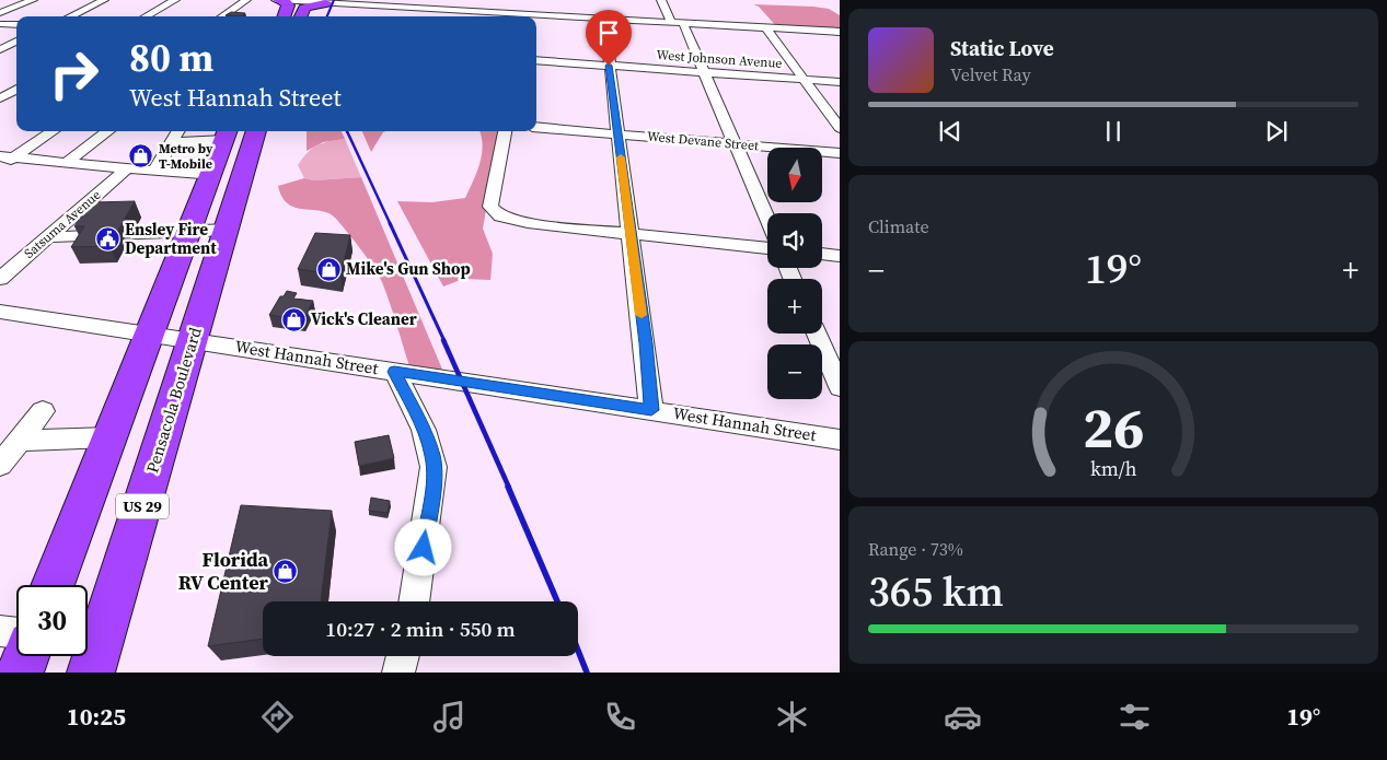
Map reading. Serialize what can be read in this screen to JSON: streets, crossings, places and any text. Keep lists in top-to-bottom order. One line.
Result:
{"streets":{"highway":["Pensacola Boulevard","US 29"],"street":["West Johnson Avenue","West Devane Street","Satsuma Avenue","West Hannah Street"]},"crossings":[["West Hannah Street","Pensacola Boulevard"]],"places":{"shop":["Metro by T-Mobile","Mike's Gun Shop","Vick's Cleaner","Florida RV Center"],"public building":["Ensley Fire Department"]},"north":"bottom","page":{"turn":["80 m","West Hannah Street"],"song":["Static Love","Velvet Ray"],"map_buttons":["+","−"],"tile":["Climate",["Range · 73%","365 km"]],"heat":["−","19°","+"],"limit":"30","trip":"10:27 · 2 min · 550 m","tabs":["10:25","19°"],"gauge":["26","km/h"]}}
